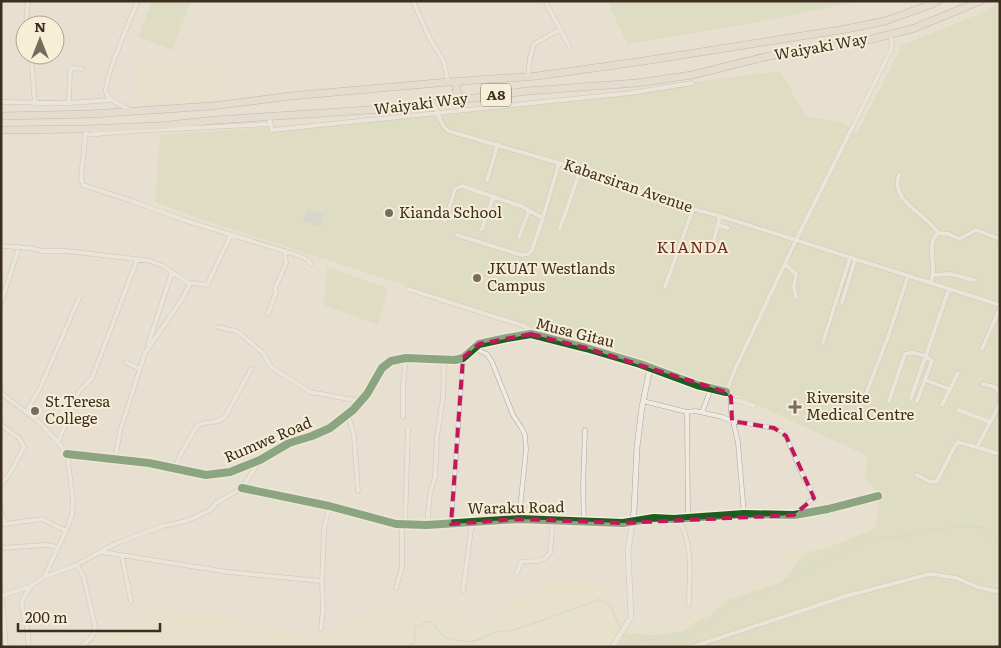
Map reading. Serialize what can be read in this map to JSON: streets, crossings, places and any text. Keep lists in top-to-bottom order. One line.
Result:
{"streets":{"highway":["Waiyaki Way","A8"],"street":["Kabarsiran Avenue","Musa Gitau","Rumwe Road","Waraku Road"]},"districts":["KIANDA"],"places":{"other":["Kianda School","JKUAT Westlands Campus","St.Teresa College"],"health":["Riversite Medical Centre"]},"scale_bar":"200 m","north":"top"}
